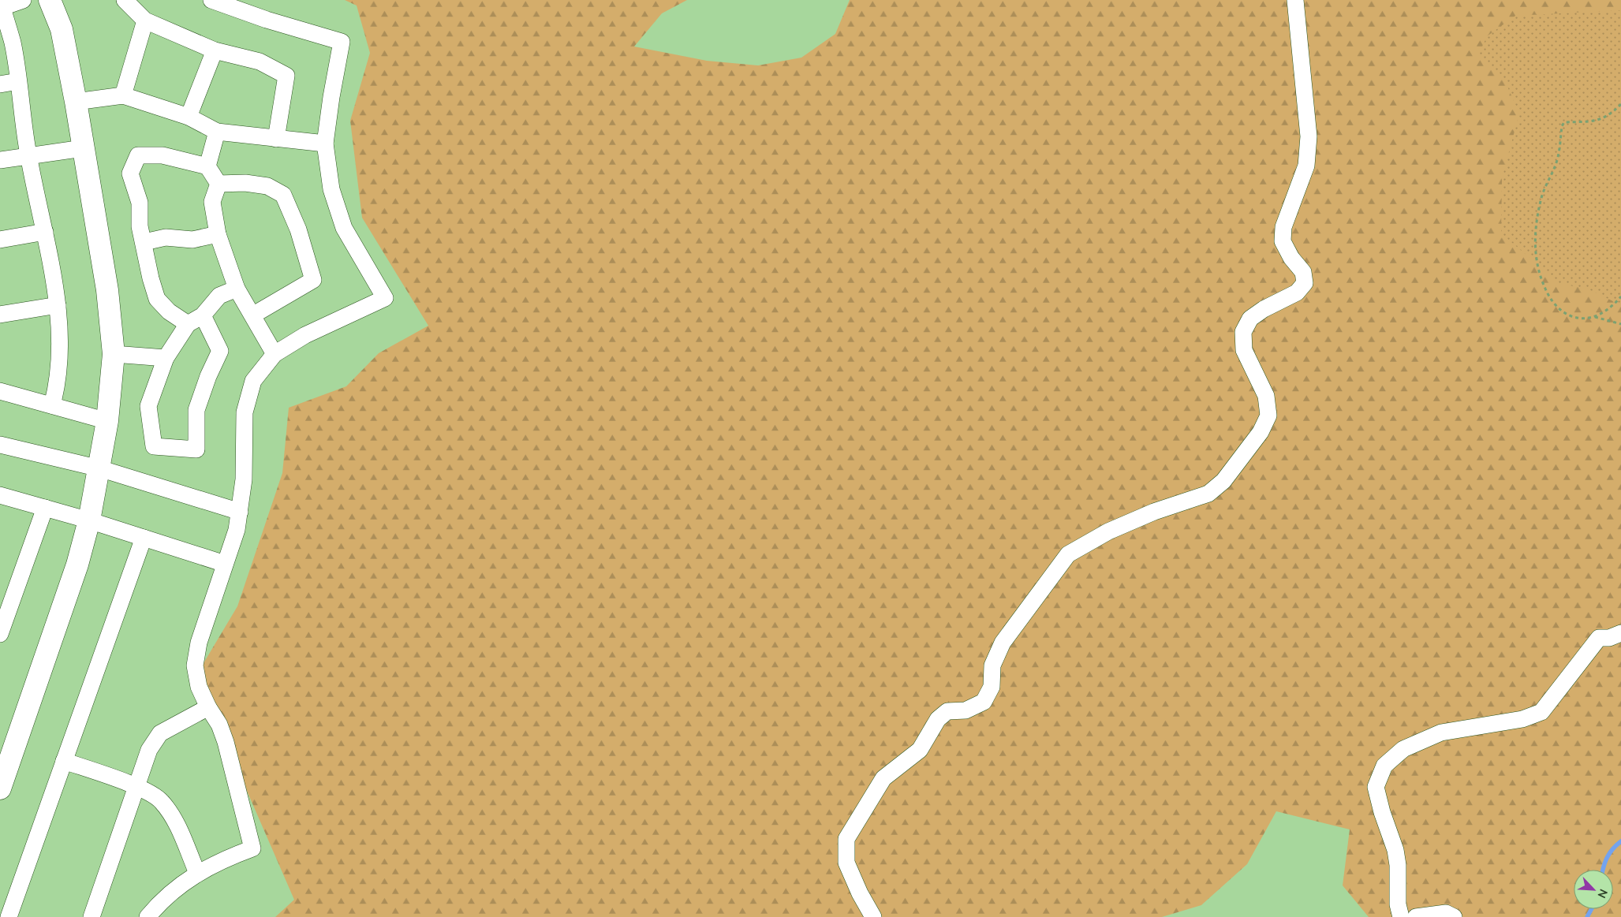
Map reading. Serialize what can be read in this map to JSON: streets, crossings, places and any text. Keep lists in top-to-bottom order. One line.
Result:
{"north":"bottom right"}
